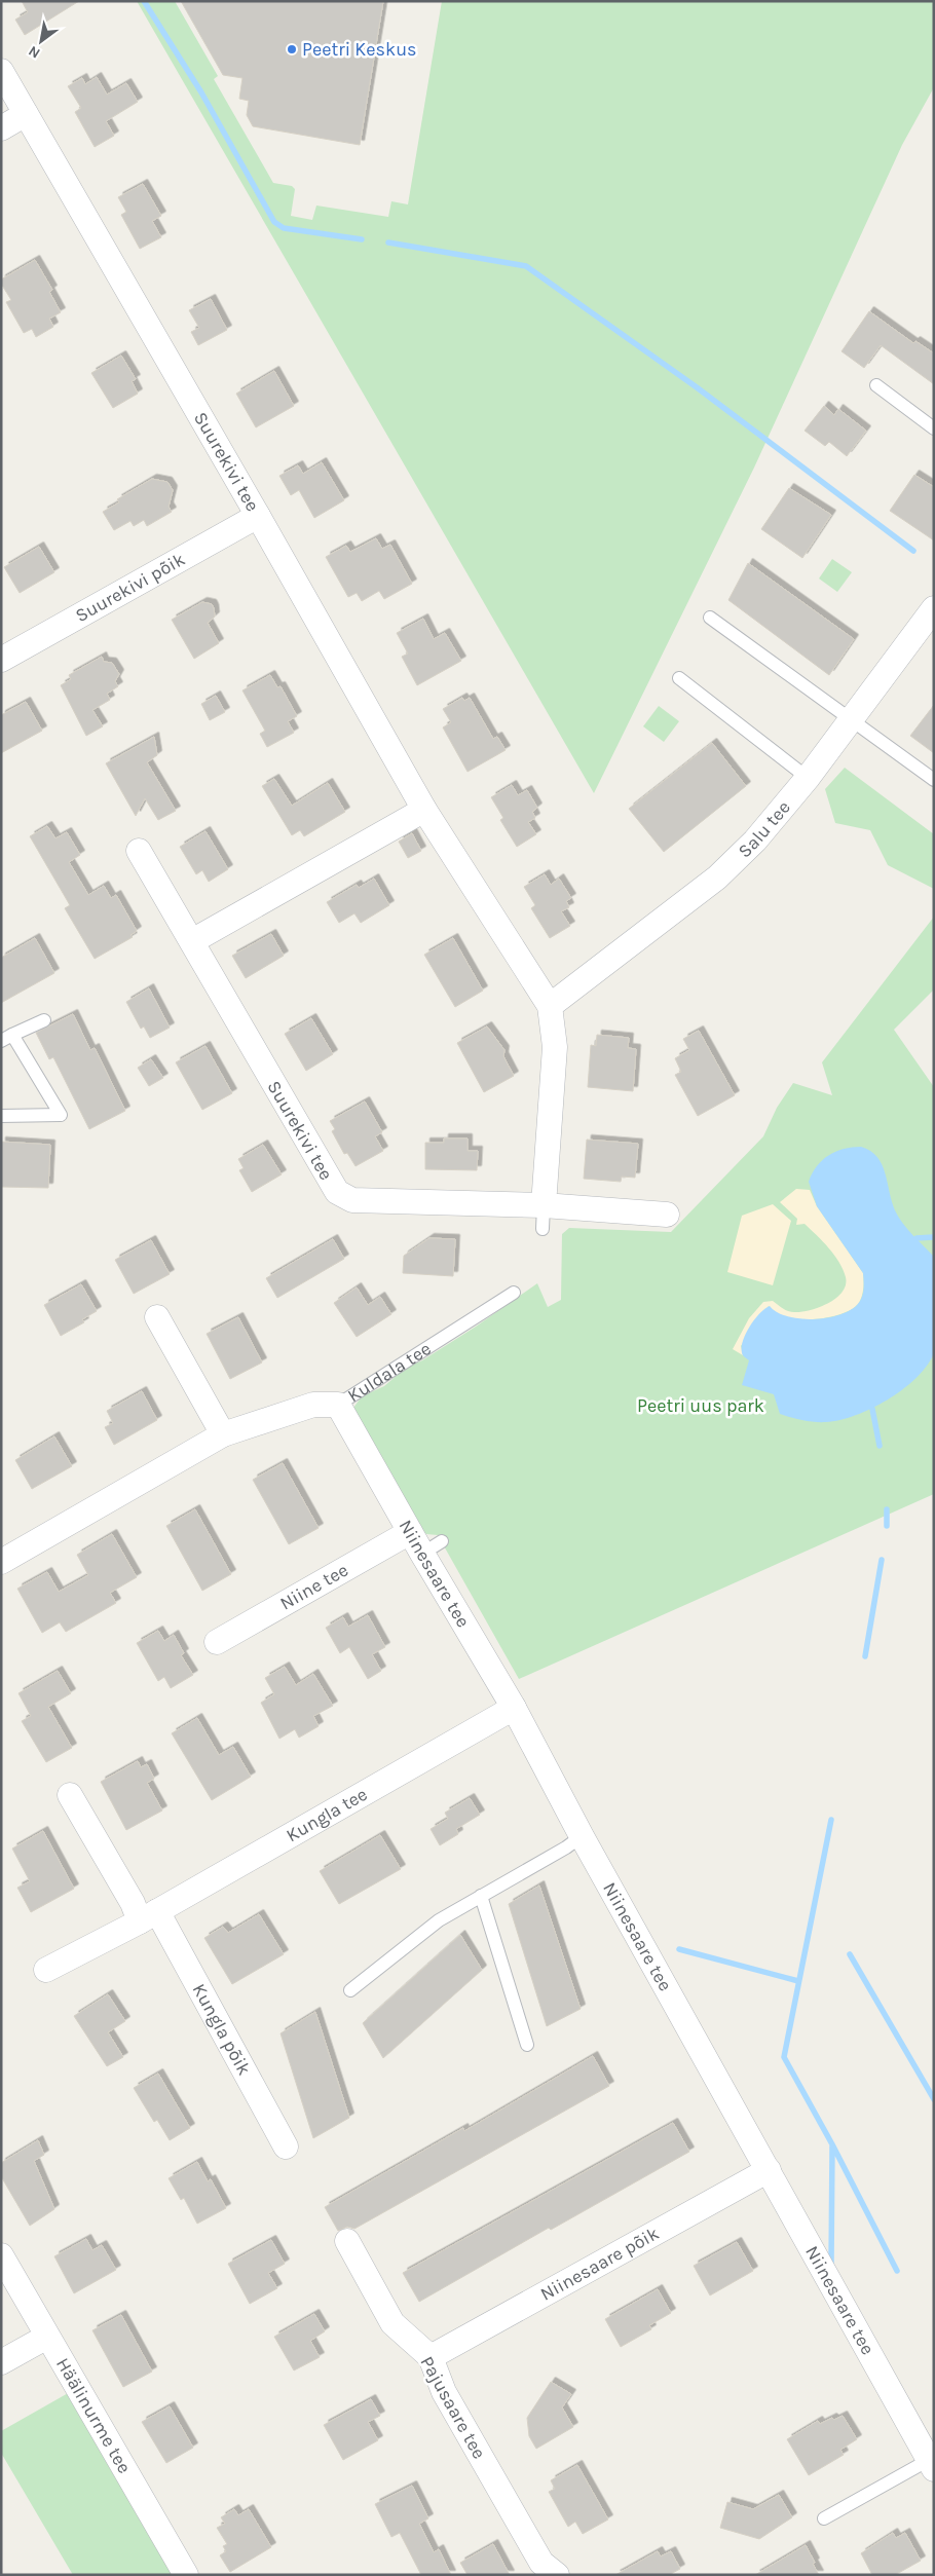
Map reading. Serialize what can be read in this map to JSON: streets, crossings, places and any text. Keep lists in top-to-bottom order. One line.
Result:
{"streets":{"street":["Suurekivi tee","Suurekivi põik","Salu tee","Kuldala tee","Niinesaare tee","Niine tee","Kungla tee","Kungla põik","Niinesaare põik","Pajusaare tee","Häälinurme tee"]},"crossings":[["Suurekivi tee","Suurekivi põik"],["Suurekivi tee","Salu tee"],["Kuldala tee","Niinesaare tee"],["Niinesaare tee","Niine tee"],["Niinesaare tee","Kungla tee"],["Niinesaare tee","Niinesaare põik"],["Kungla tee","Kungla põik"],["Niinesaare põik","Pajusaare tee"]],"parks":["Peetri uus park"],"places":["Peetri Keskus"],"north":"bottom left"}
